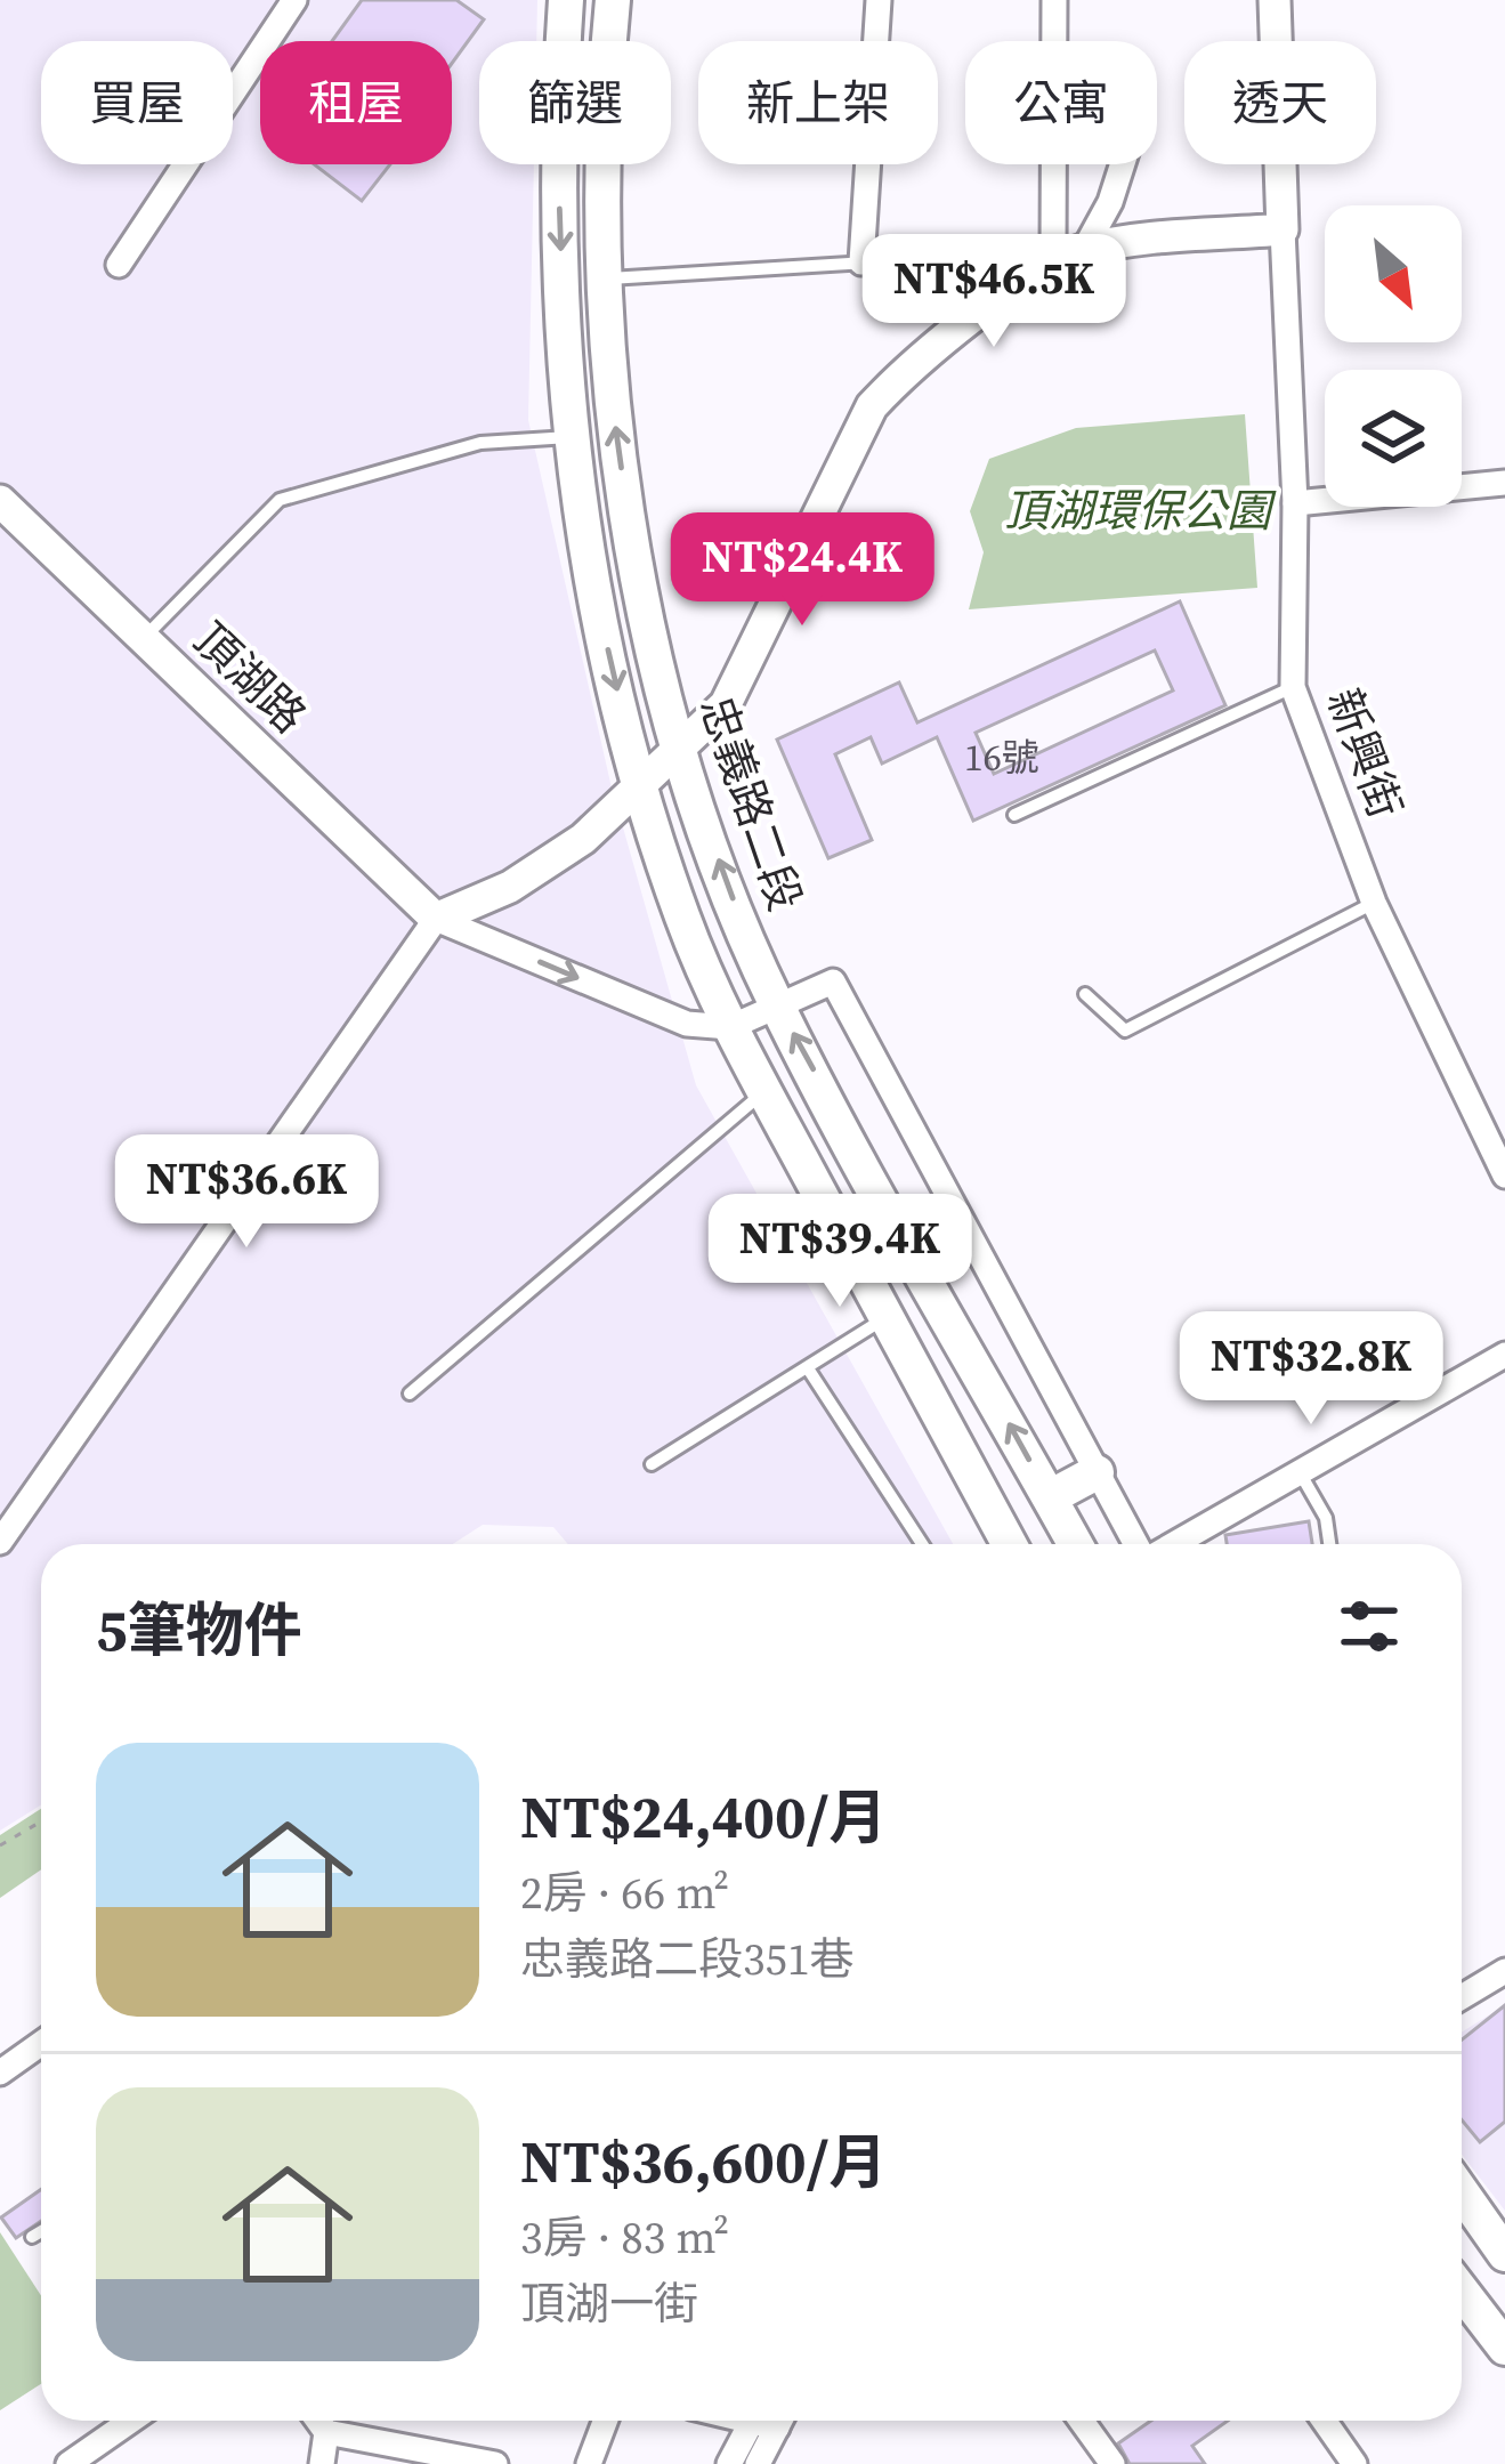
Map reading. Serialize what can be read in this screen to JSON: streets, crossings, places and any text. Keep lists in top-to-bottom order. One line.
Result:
{"streets":{"main road":["忠義路二段"],"street":["頂湖路","新興街"]},"crossings":[["頂湖路","忠義路二段"]],"parks":["頂湖環保公園"],"house_numbers":["16號"],"north":"bottom right","page":{"chip":["買屋","租屋","篩選","新上架","公寓","透天"],"price":["NT$46.5K","NT$24.4K","NT$36.6K","NT$39.4K","NT$32.8K"],"heading":"5筆物件","list":[{"name":"NT$24,400/月","note":"2房 · 66 m² · 忠義路二段351巷"},{"name":"NT$36,600/月","note":"3房 · 83 m² · 頂湖一街"}]}}
